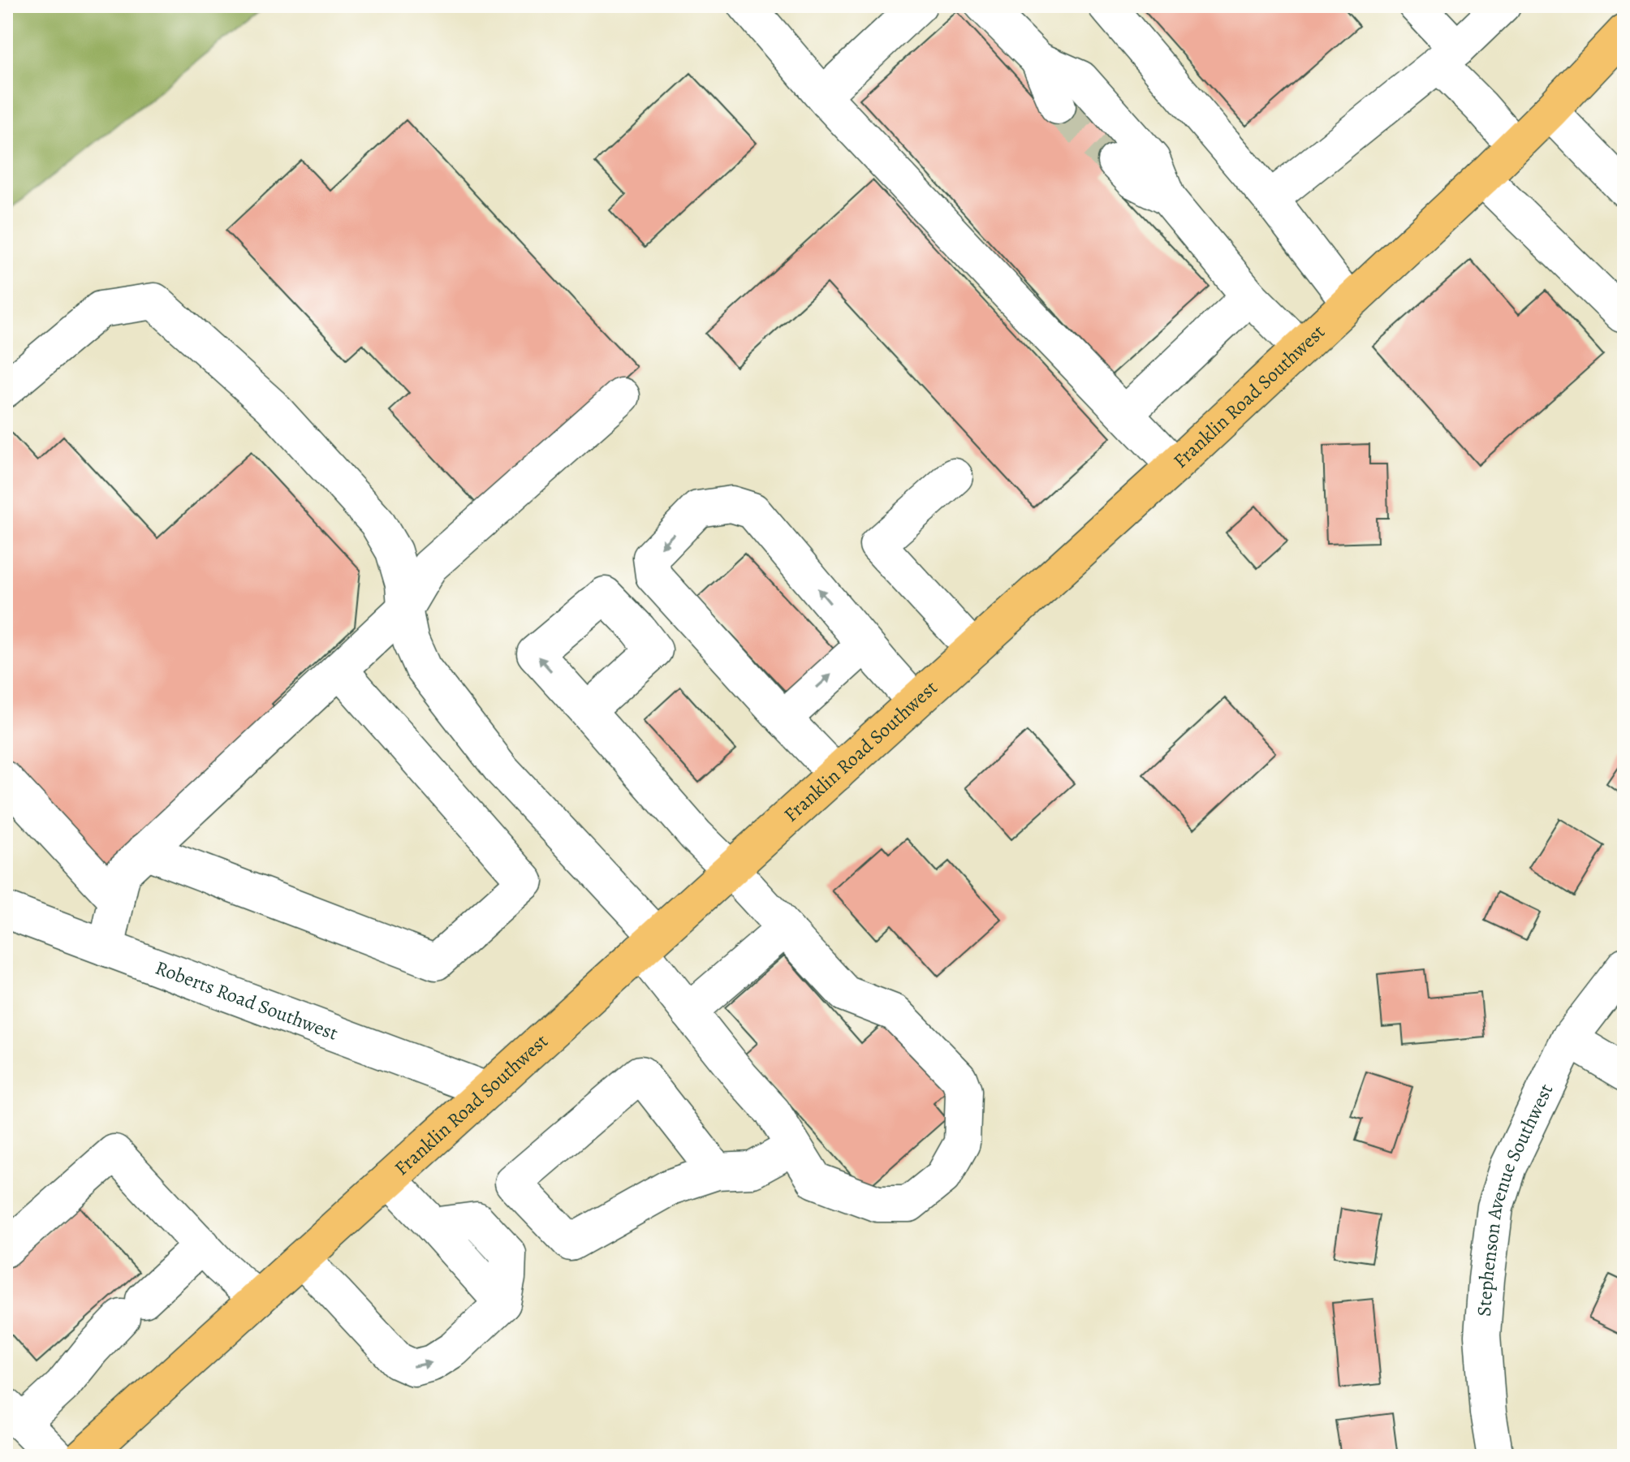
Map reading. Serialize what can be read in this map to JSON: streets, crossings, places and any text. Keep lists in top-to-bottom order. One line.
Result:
{"streets":{"main road":["Franklin Road Southwest"],"street":["Roberts Road Southwest","Stephenson Avenue Southwest"]},"crossings":[["Franklin Road Southwest","Roberts Road Southwest"]]}
